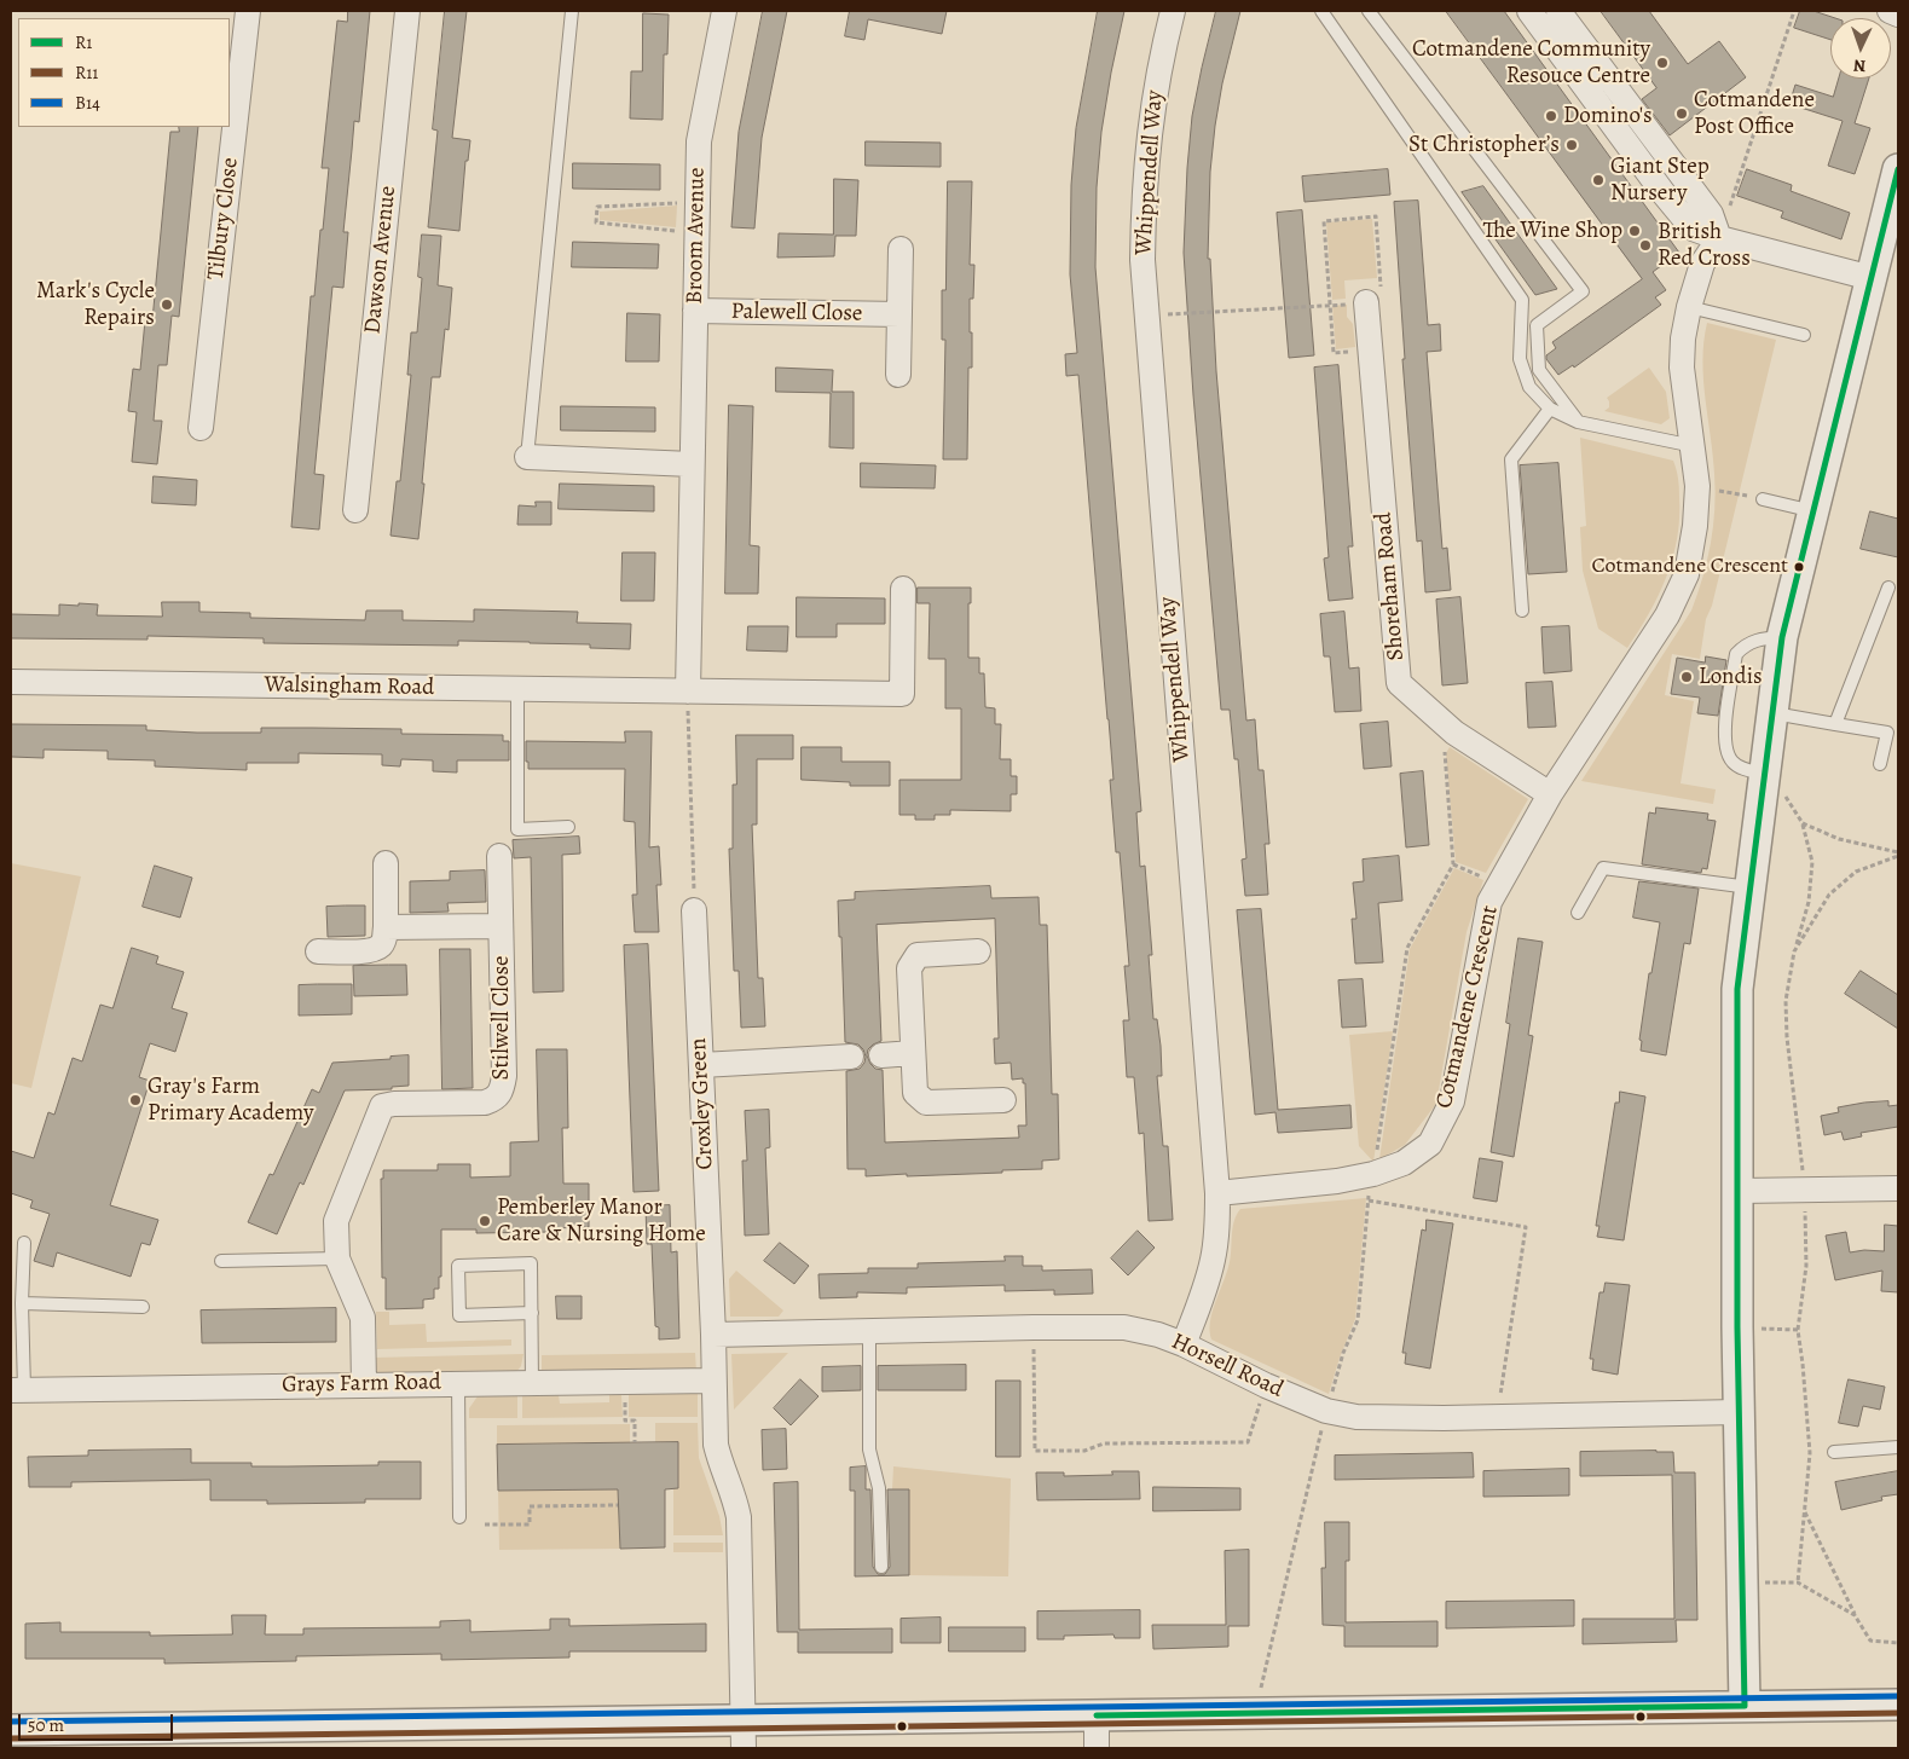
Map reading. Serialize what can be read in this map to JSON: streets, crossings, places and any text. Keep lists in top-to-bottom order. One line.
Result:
{"streets":{"street":["Whippendell Way","Tilbury Close","Broom Avenue","Dawson Avenue","Palewell Close","Shoreham Road","Walsingham Road","Cotmandene Crescent","Stilwell Close","Croxley Green","Horsell Road","Grays Farm Road"]},"crossings":[["Whippendell Way","Cotmandene Crescent"],["Whippendell Way","Horsell Road"],["Broom Avenue","Palewell Close"],["Broom Avenue","Walsingham Road"],["Shoreham Road","Cotmandene Crescent"],["Stilwell Close","Grays Farm Road"],["Croxley Green","Horsell Road"],["Croxley Green","Grays Farm Road"]],"places":["Cotmandene Community Resouce Centre","Cotmandene Post Office","Domino's","St Christopher’s","Giant Step Nursery","The Wine Shop","British Red Cross","Mark's Cycle Repairs","Cotmandene Crescent","Londis","Gray's Farm Primary Academy","Pemberley Manor Care & Nursing Home"],"lines":["transit line R1","transit line B14","transit line R11"],"legend":["R1","R11","B14"],"scale_bar":"50 m","north":"bottom"}
